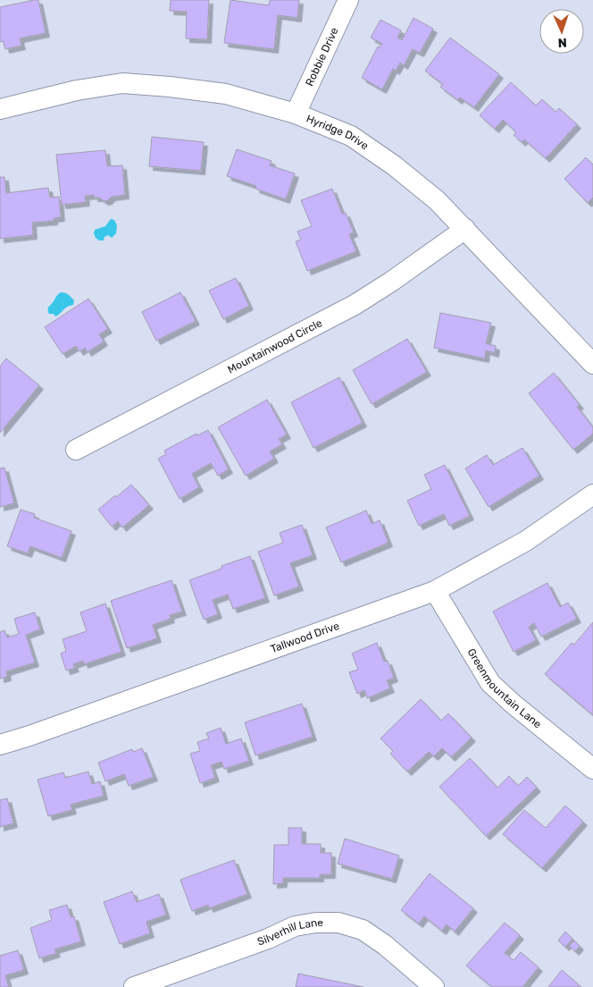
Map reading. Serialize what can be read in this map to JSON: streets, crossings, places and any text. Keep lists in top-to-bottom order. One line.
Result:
{"streets":{"street":["Robbie Drive","Hyridge Drive","Mountainwood Circle","Tallwood Drive","Greenmountain Lane","Silverhill Lane"]},"crossings":[["Robbie Drive","Hyridge Drive"],["Hyridge Drive","Mountainwood Circle"],["Tallwood Drive","Greenmountain Lane"]],"north":"bottom"}
